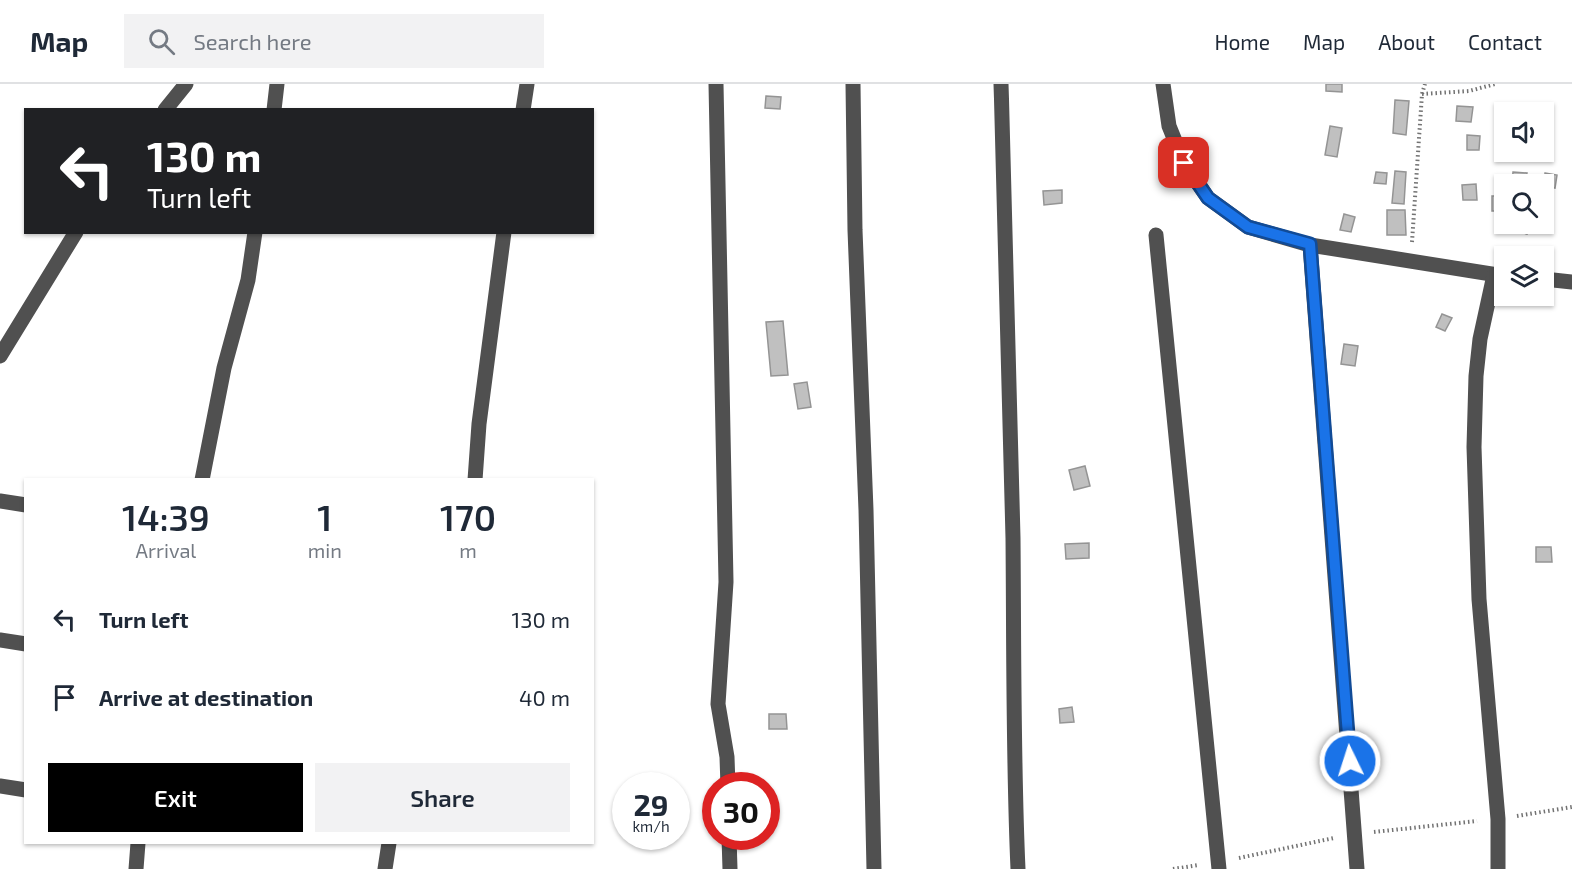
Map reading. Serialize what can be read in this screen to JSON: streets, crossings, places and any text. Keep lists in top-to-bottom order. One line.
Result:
{"page":{"header":"Map","search":"Search here","nav":["Home","Map","About","Contact"],"turn":["130 m","Turn left"],"eta":["14:39","Arrival","1","min","170","m"],"list":[{"name":"Turn left","value":"130 m"},{"name":"Arrive at destination","value":"40 m"}],"buttons":["Exit","Share"],"speed":"29 km/h","limit":"30"}}
